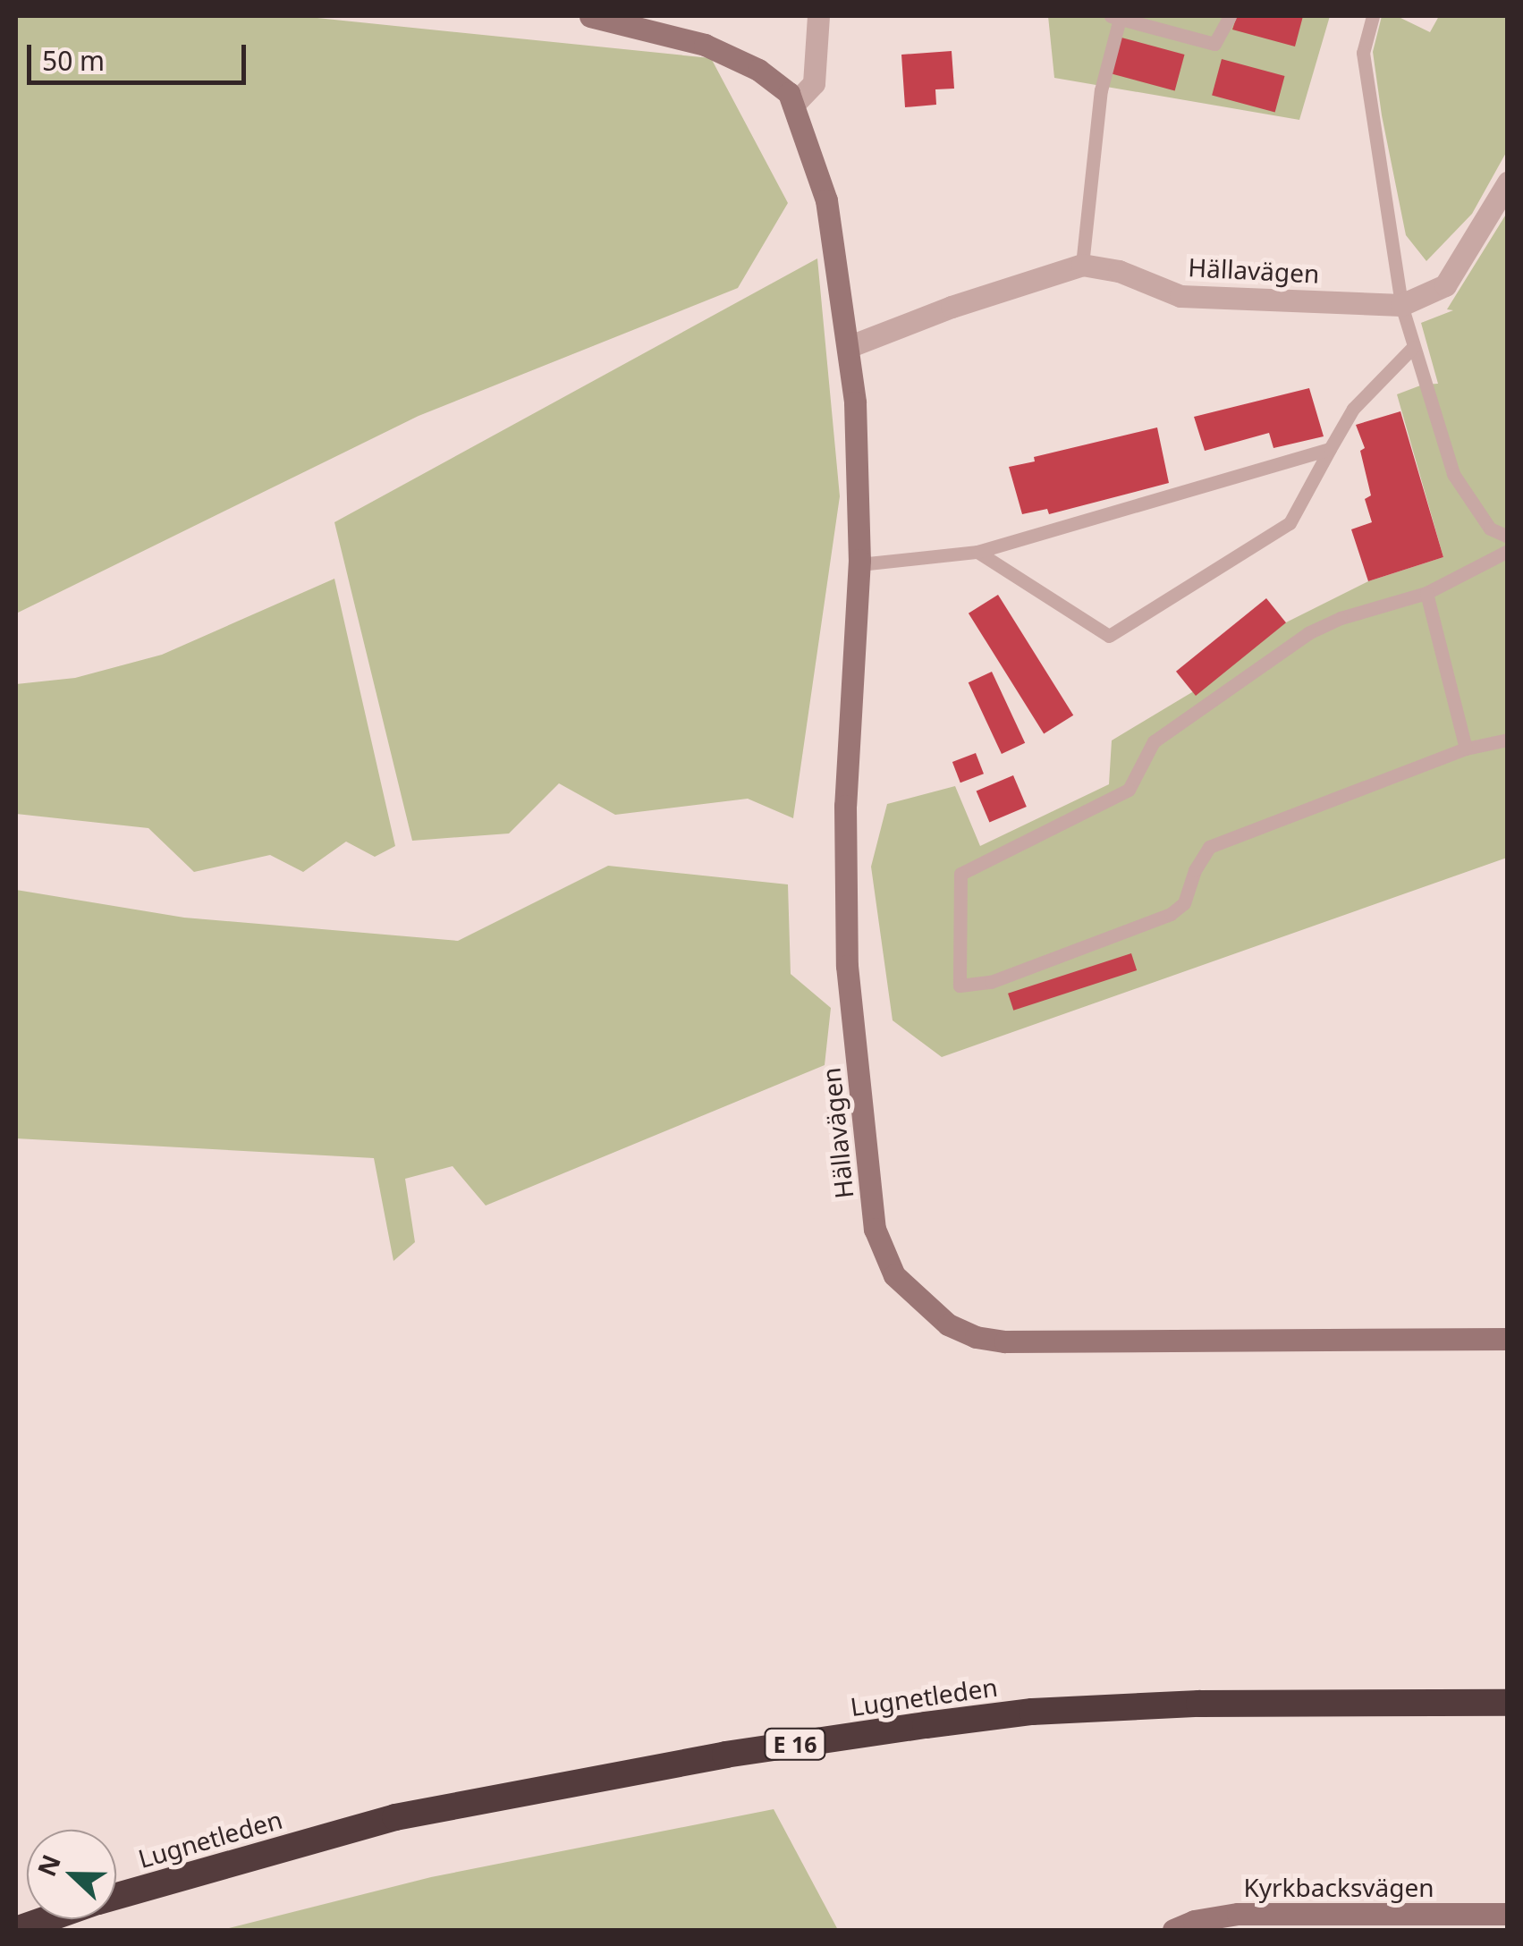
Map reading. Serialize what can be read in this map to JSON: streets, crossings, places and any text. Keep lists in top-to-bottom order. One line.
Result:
{"streets":{"highway":["Lugnetleden","E 16"],"street":["Hällavägen","Kyrkbacksvägen"]},"scale_bar":"50 m","north":"left"}
